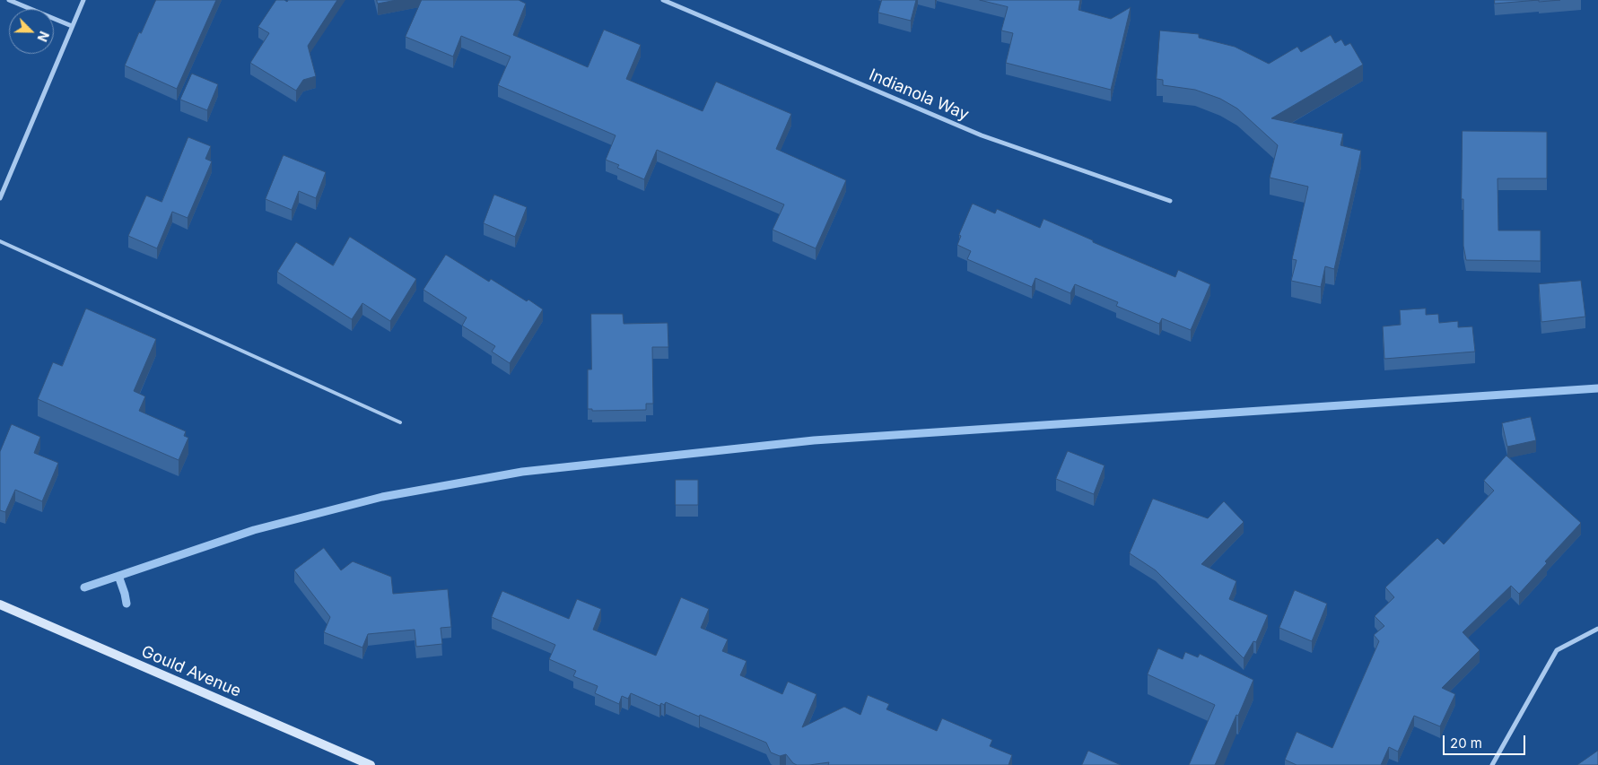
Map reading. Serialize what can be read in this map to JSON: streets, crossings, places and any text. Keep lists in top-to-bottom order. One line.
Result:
{"streets":{"street":["Indianola Way","Gould Avenue"]},"scale_bar":"20 m","north":"bottom right"}
